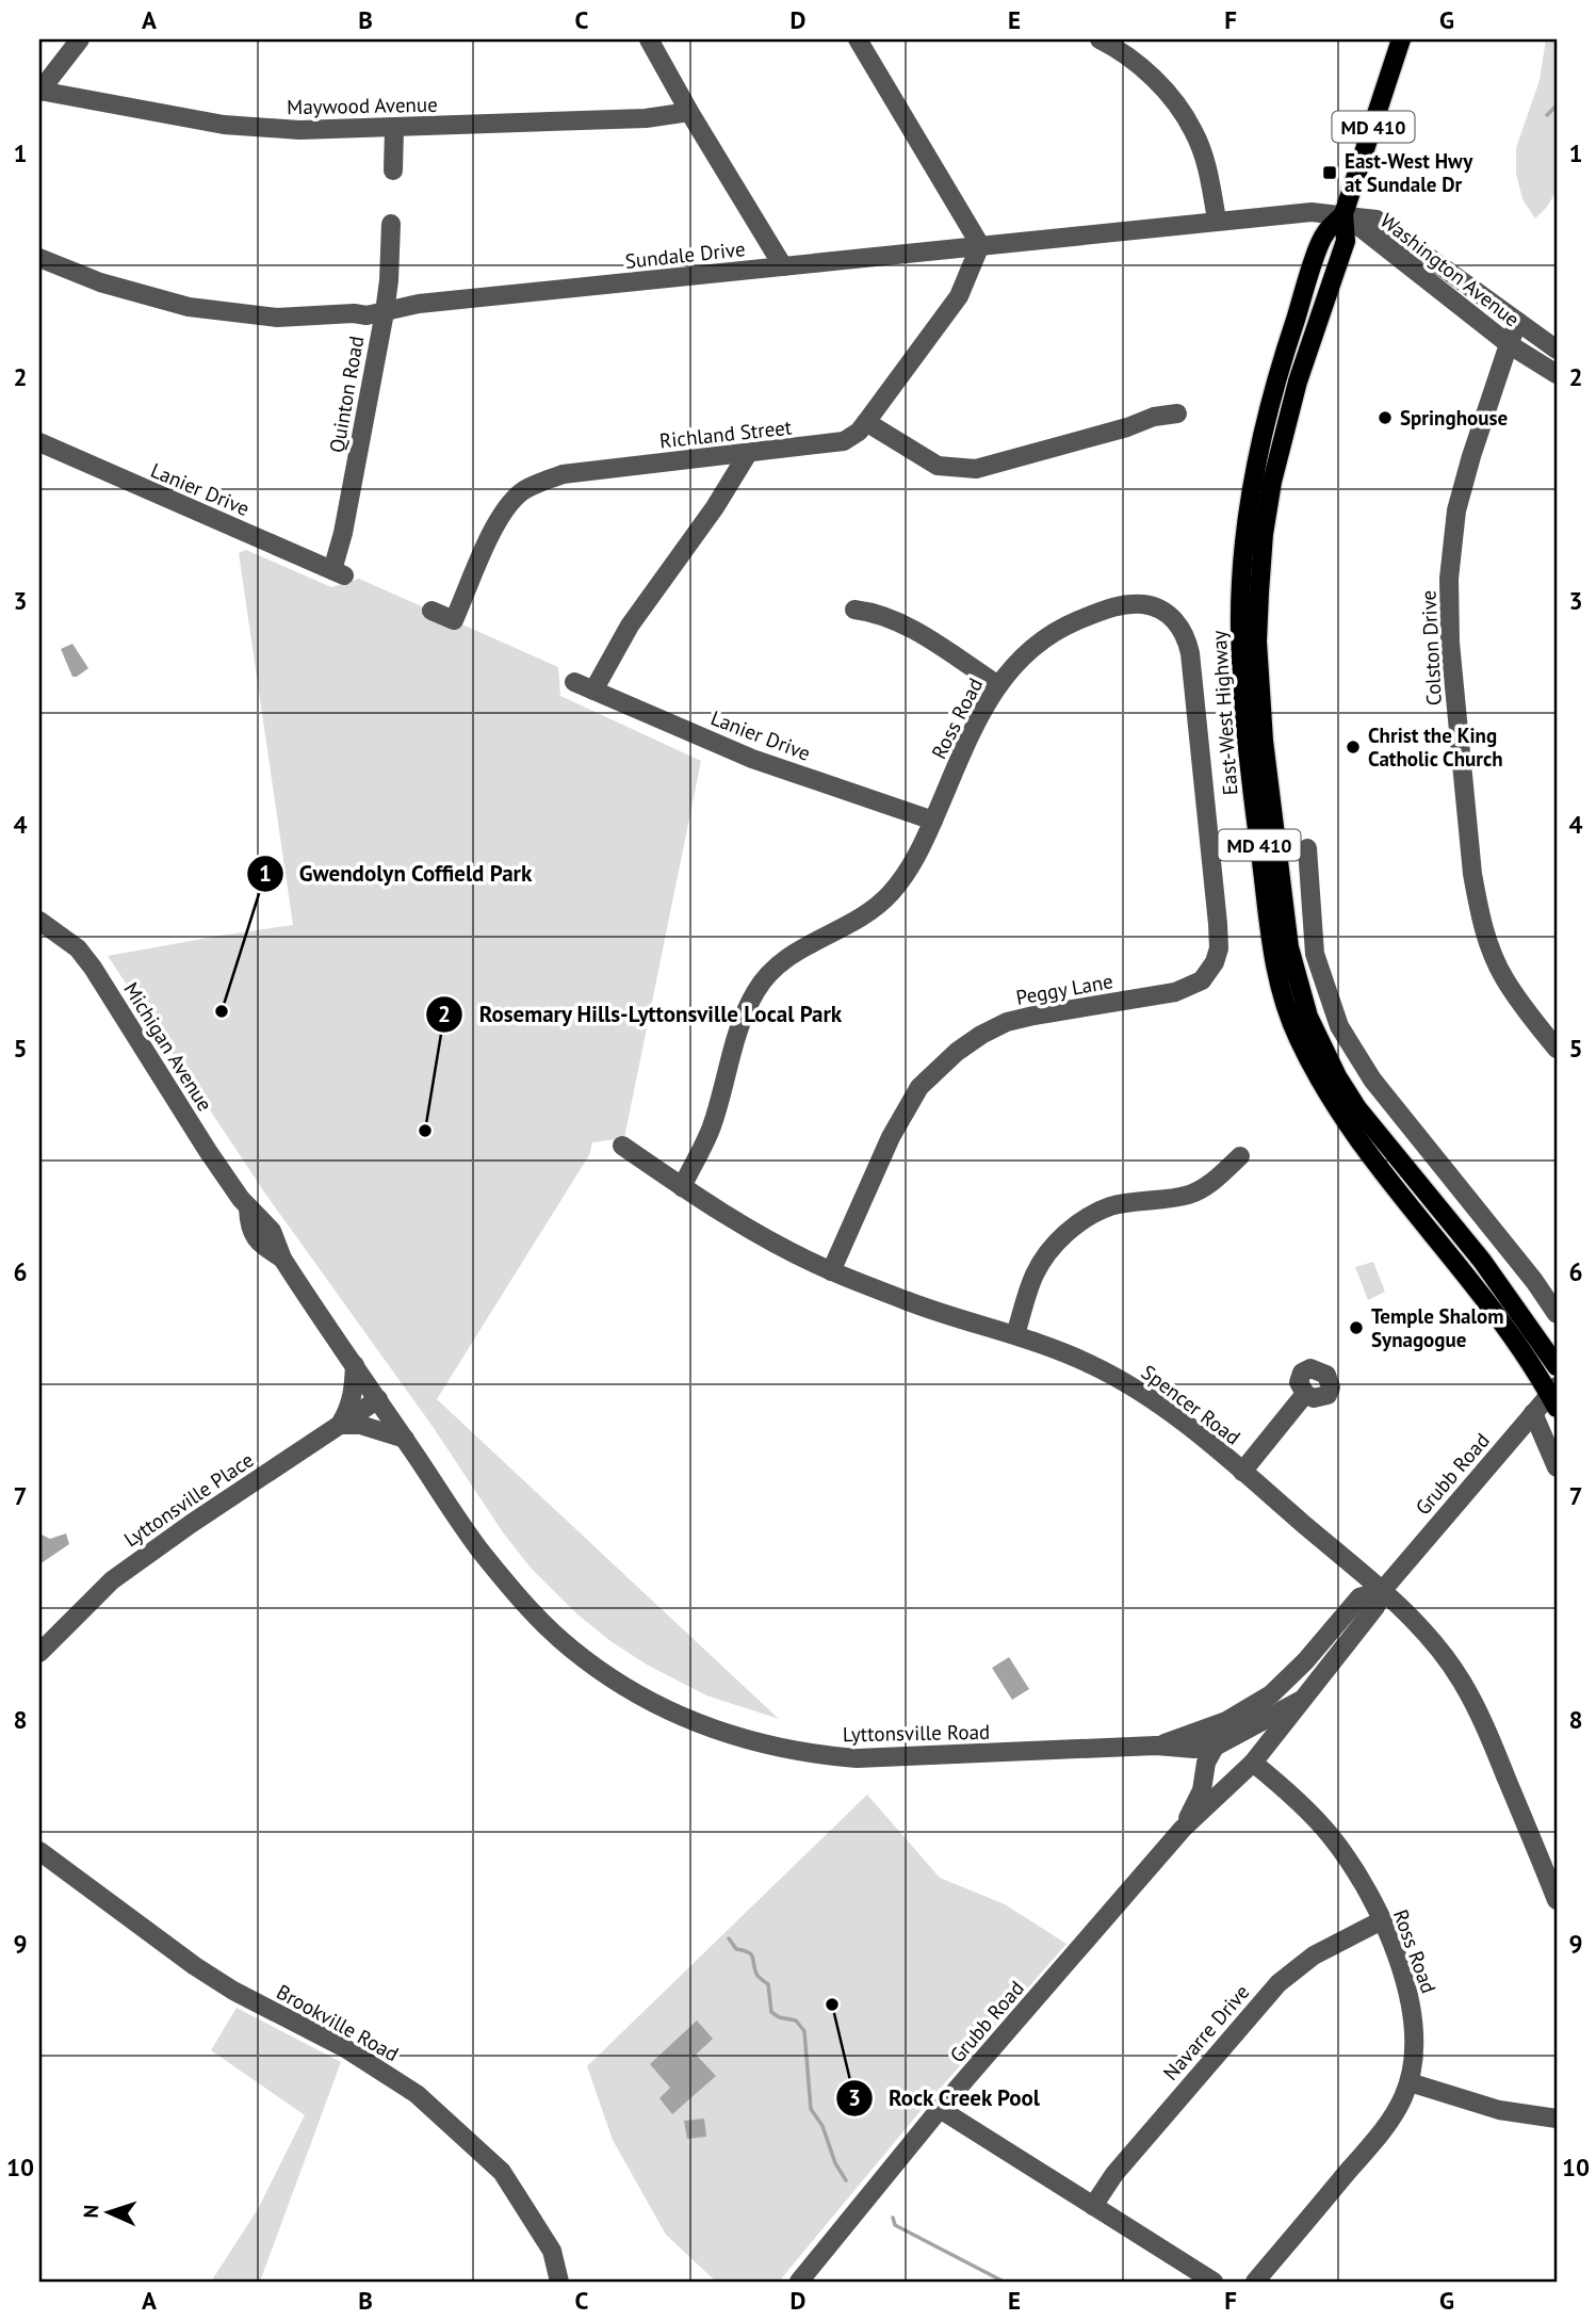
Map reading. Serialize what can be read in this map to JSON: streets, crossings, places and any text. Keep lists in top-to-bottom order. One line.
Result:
{"streets":{"main road":["MD 410","East-West Highway"],"street":["Maywood Avenue","Sundale Drive","Washington Avenue","Quinton Road","Richland Street","Lanier Drive","Colston Drive","Ross Road","Peggy Lane","Michigan Avenue","Spencer Road","Grubb Road","Lyttonsville Place","Lyttonsville Road","Brookville Road","Navarre Drive"]},"crossings":[["Sundale Drive","Washington Avenue"],["Sundale Drive","Quinton Road"],["Sundale Drive","Richland Street"],["Sundale Drive","East-West Highway"],["Washington Avenue","Colston Drive"],["Washington Avenue","East-West Highway"],["Quinton Road","Lanier Drive"],["Lanier Drive","Ross Road"],["East-West Highway","Grubb Road"],["Ross Road","Peggy Lane"],["Ross Road","Spencer Road"],["Ross Road","Grubb Road"],["Ross Road","Navarre Drive"],["Peggy Lane","Spencer Road"],["Michigan Avenue","Lyttonsville Place"],["Michigan Avenue","Lyttonsville Road"],["Spencer Road","Grubb Road"],["Grubb Road","Lyttonsville Road"],["Lyttonsville Place","Lyttonsville Road"]],"places":{"transit":["East-West Hwy at Sundale Dr"],"other":["Springhouse","Christ the King Catholic Church","Gwendolyn Coffield Park","Rosemary Hills-Lyttonsville Local Park","Temple Shalom Synagogue","Rock Creek Pool"]},"north":"left","grid":{"columns":["A","B","C","D","E","F","G"],"rows":["1","2","3","4","5","6","7","8","9","10"]}}
